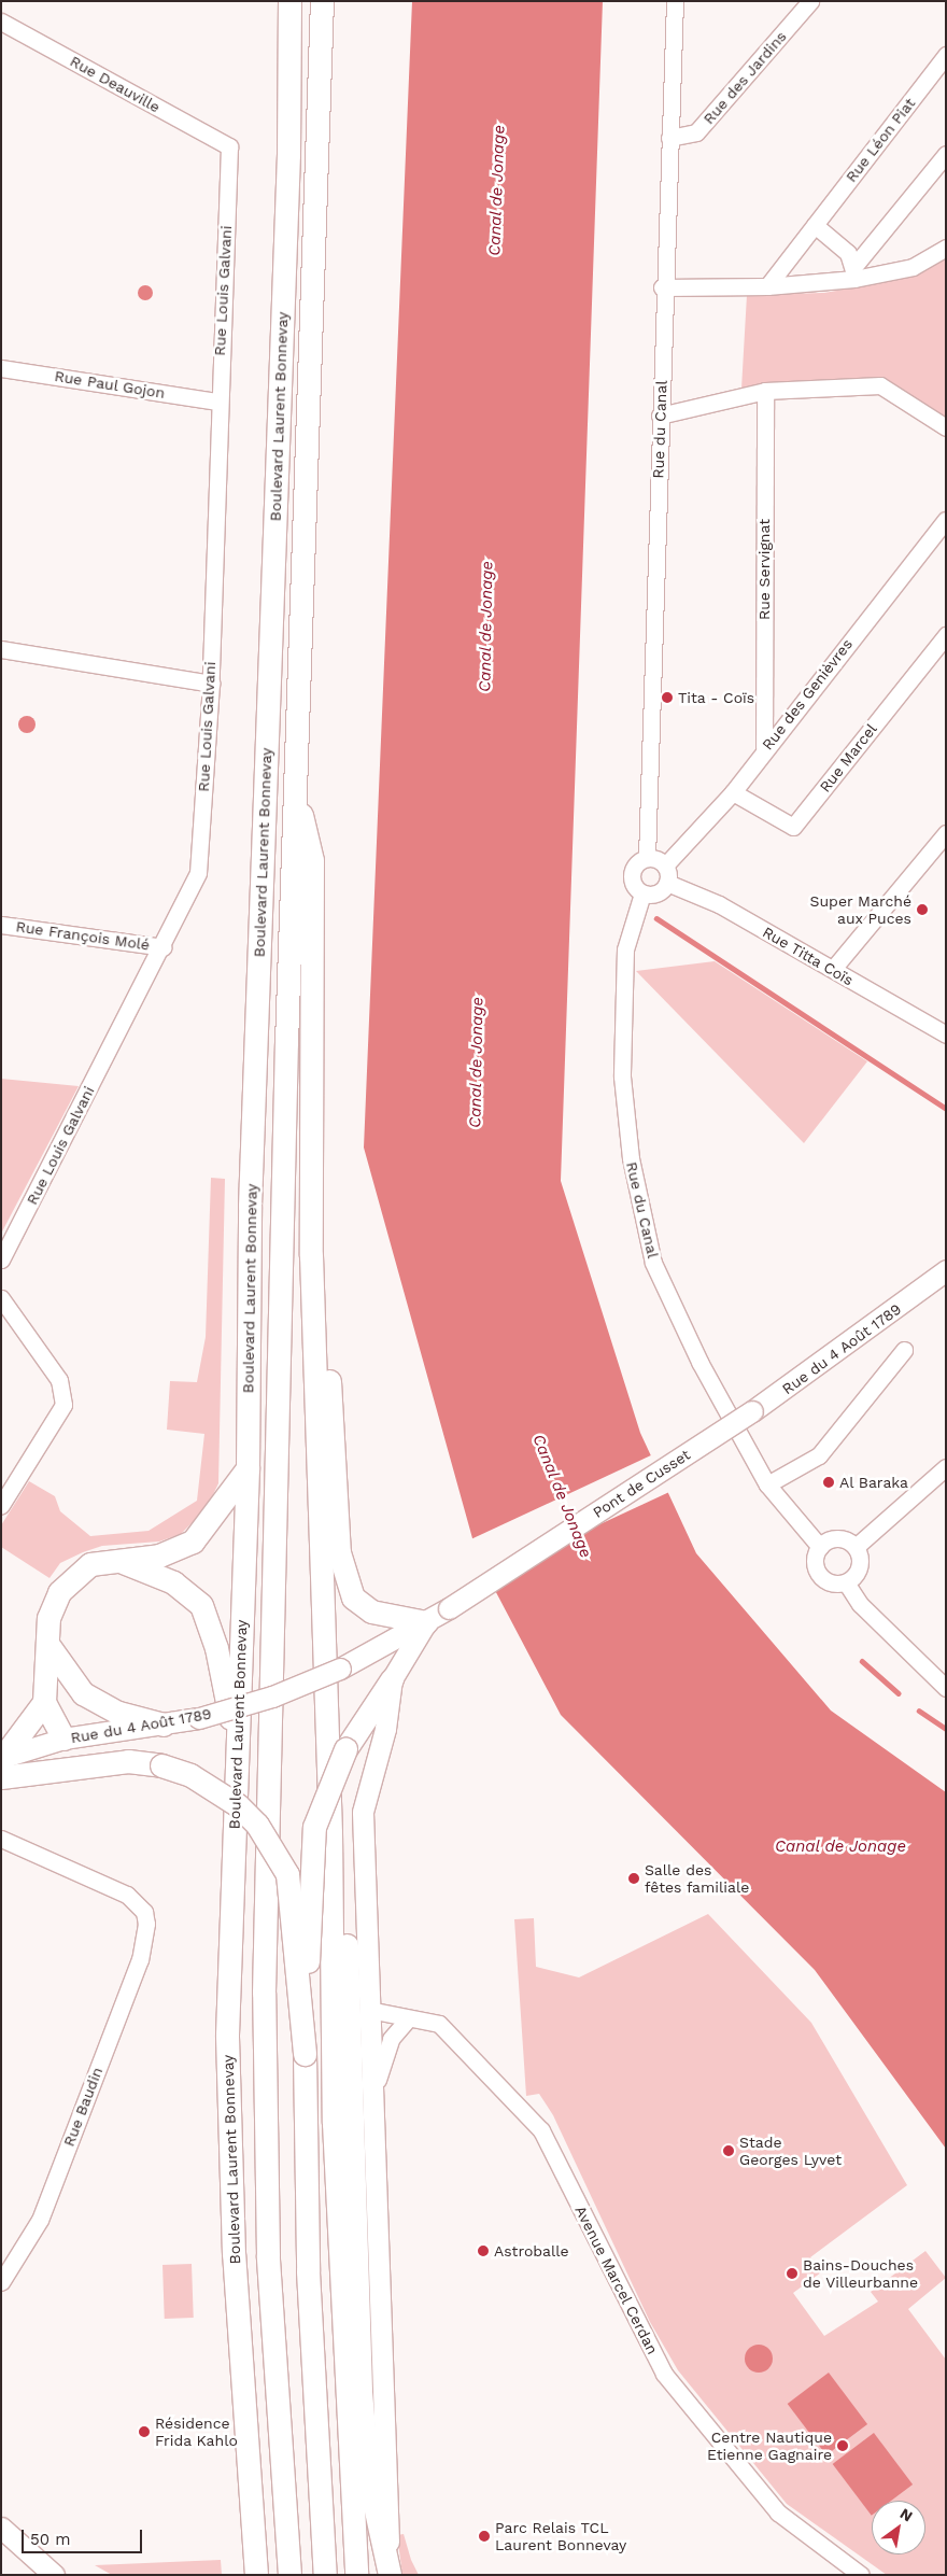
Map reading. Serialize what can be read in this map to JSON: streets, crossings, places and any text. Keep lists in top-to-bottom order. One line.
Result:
{"streets":{"highway":["Boulevard Laurent Bonnevay"],"main road":["Rue du 4 Août 1789","Pont de Cusset"],"street":["Rue des Jardins","Rue Deauville","Rue Léon Piat","Rue Louis Galvani","Rue Paul Gojon","Rue du Canal","Rue Servignat","Rue des Genièvres","Rue Marcel","Rue François Molé","Rue Titta Coïs","Rue Baudin","Avenue Marcel Cerdan"]},"crossings":[["Rue des Jardins","Rue du Canal"],["Rue Deauville","Rue Louis Galvani"],["Rue Louis Galvani","Rue Paul Gojon"],["Rue Louis Galvani","Rue François Molé"],["Rue du Canal","Rue des Genièvres"],["Rue du Canal","Rue Titta Coïs"],["Rue Servignat","Rue des Genièvres"],["Rue des Genièvres","Rue Marcel"],["Rue des Genièvres","Rue Titta Coïs"],["Rue du 4 Août 1789","Pont de Cusset"]],"water":["Canal de Jonage"],"places":["Tita - Coïs","Super Marché aux Puces","Al Baraka","Salle des fêtes familiale","Stade Georges Lyvet","Astroballe","Bains-Douches de Villeurbanne","Résidence Frida Kahlo","Centre Nautique Etienne Gagnaire","Parc Relais TCL Laurent Bonnevay"],"scale_bar":"50 m","north":"top right"}
